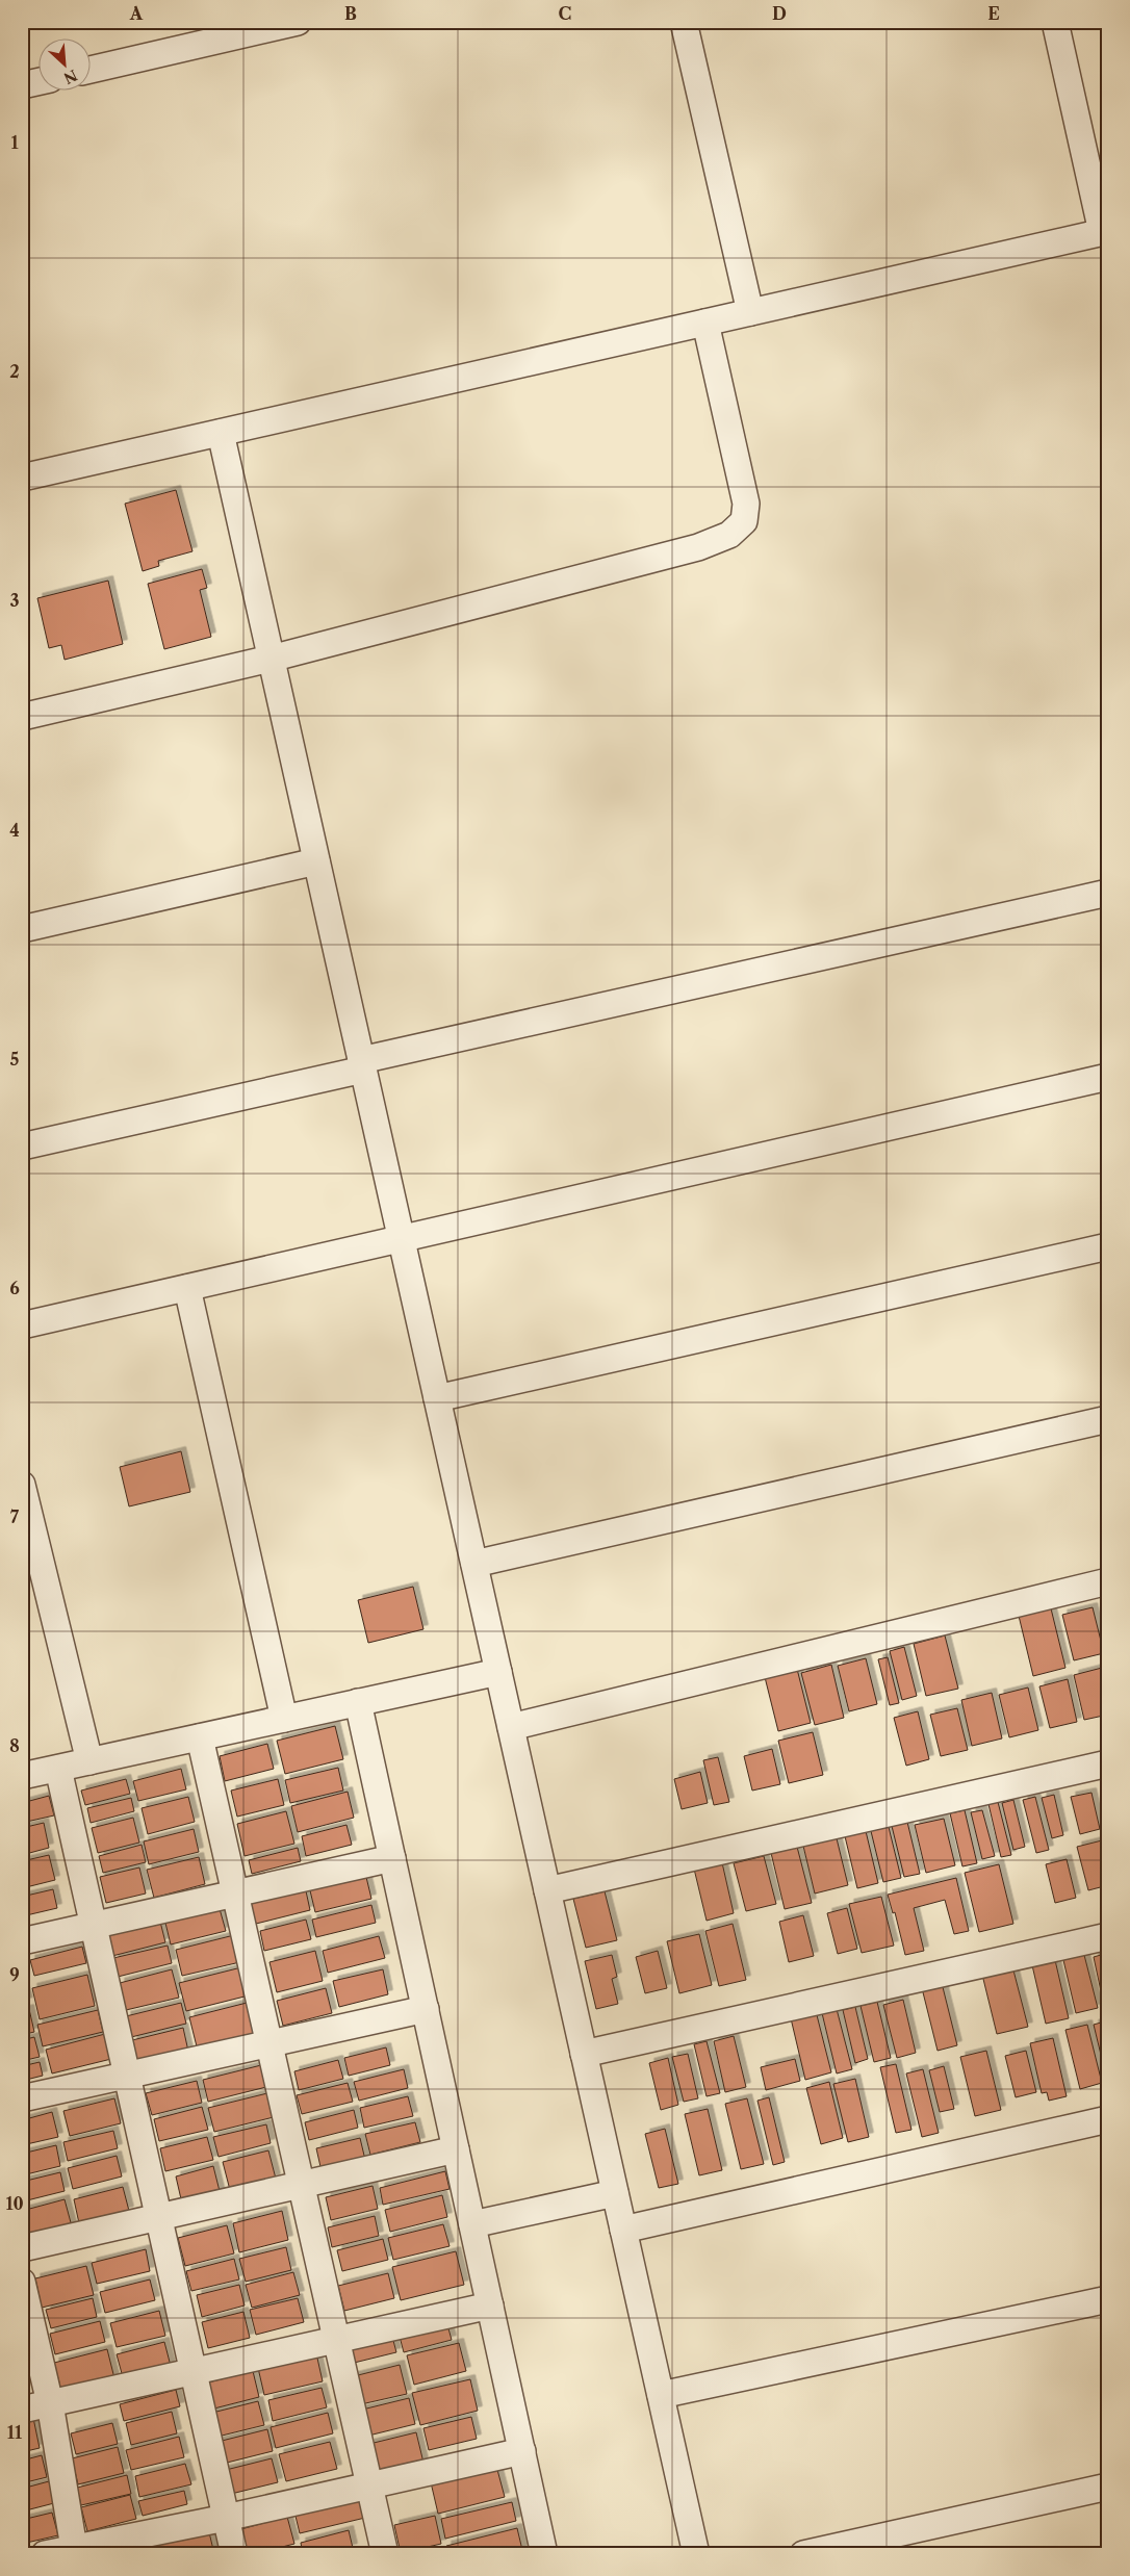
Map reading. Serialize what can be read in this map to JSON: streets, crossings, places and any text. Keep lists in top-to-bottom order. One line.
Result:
{"north":"bottom right","grid":{"columns":["A","B","C","D","E"],"rows":["1","2","3","4","5","6","7","8","9","10","11"]}}
